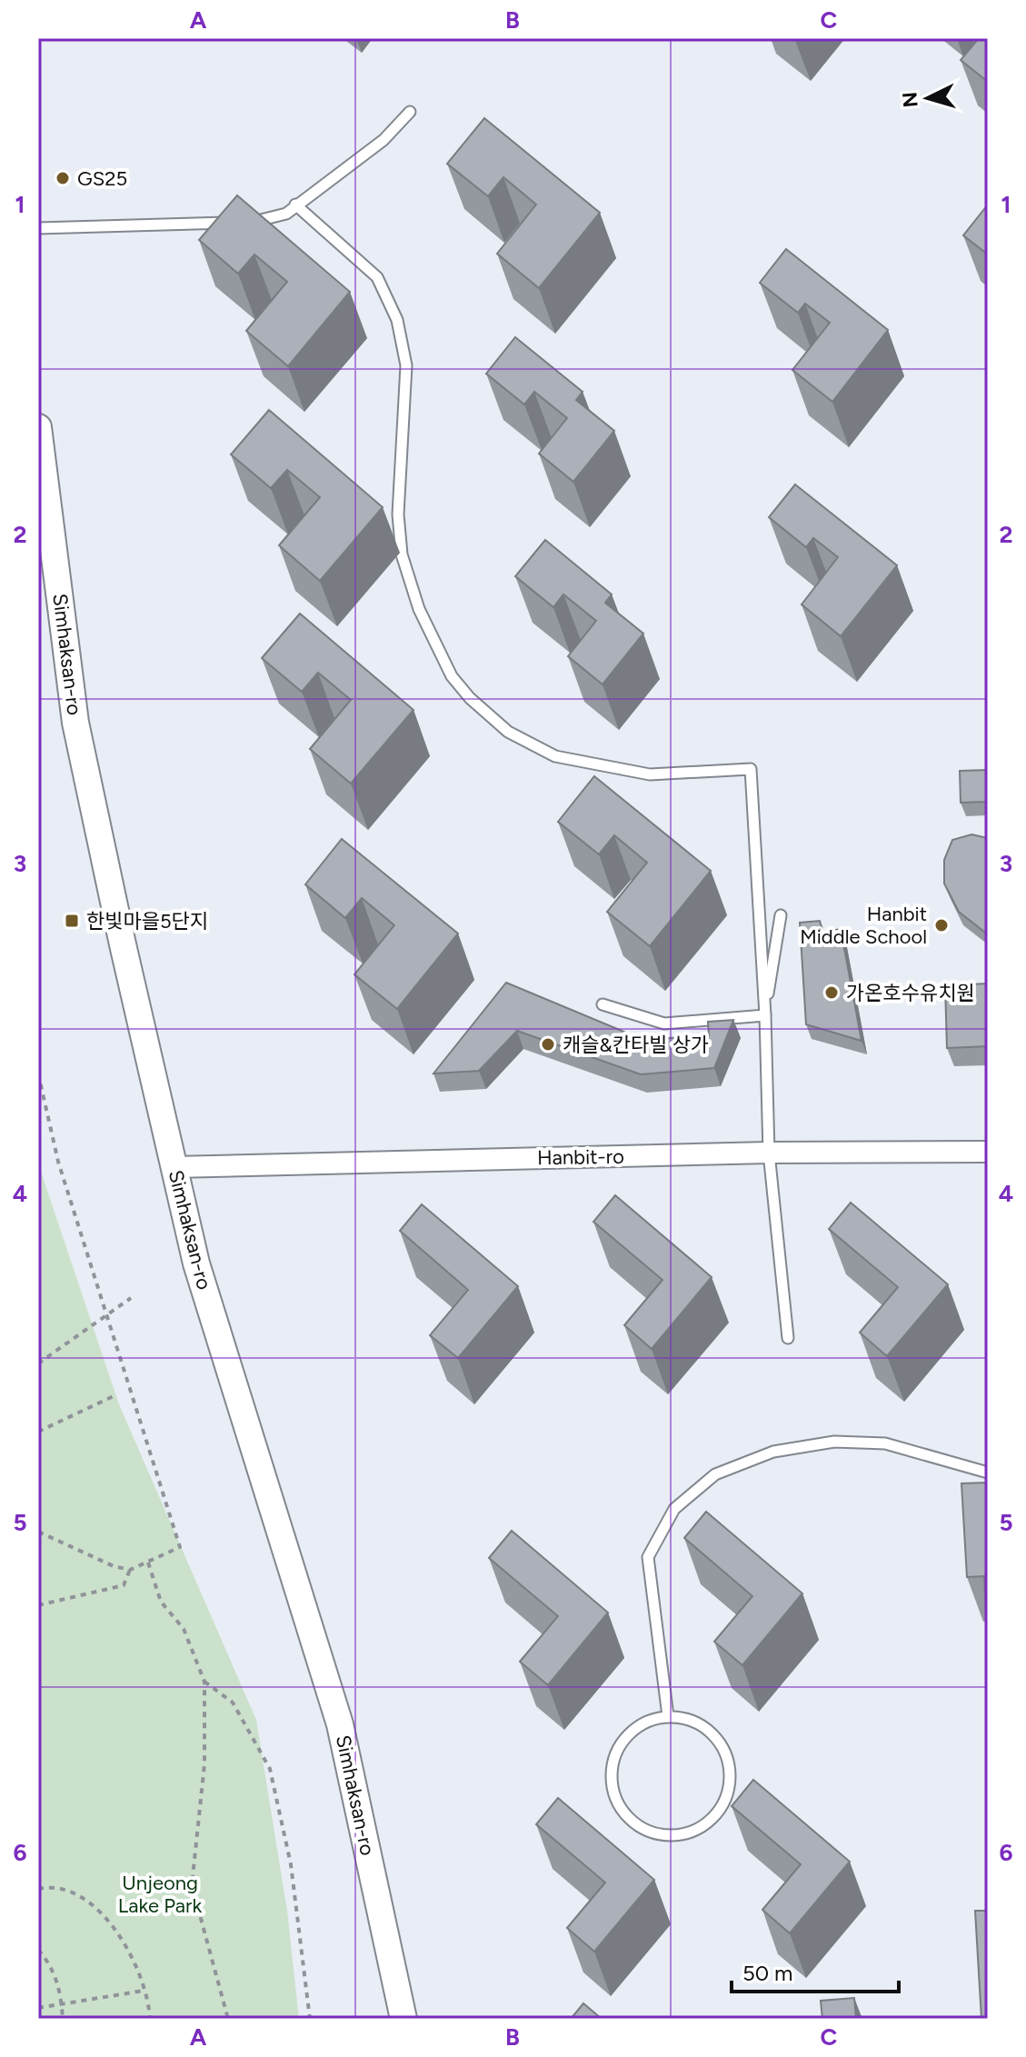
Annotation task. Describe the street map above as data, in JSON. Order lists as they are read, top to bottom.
{
  "streets": {
    "street": ["Simhaksan-ro", "Hanbit-ro"]
  },
  "crossings": [
    ["Simhaksan-ro", "Hanbit-ro"]
  ],
  "parks": ["Unjeong Lake Park"],
  "places": {
    "other": [
      "GS25",
      "Hanbit Middle School",
      "가온호수유치원",
      "캐슬&칸타빌 상가"
    ],
    "transit": ["한빛마을5단지"]
  },
  "scale_bar": "50 m",
  "north": "left",
  "grid": {
    "columns": ["A", "B", "C"],
    "rows": [
      "1",
      "2",
      "3",
      "4",
      "5",
      "6"
    ]
  }
}
